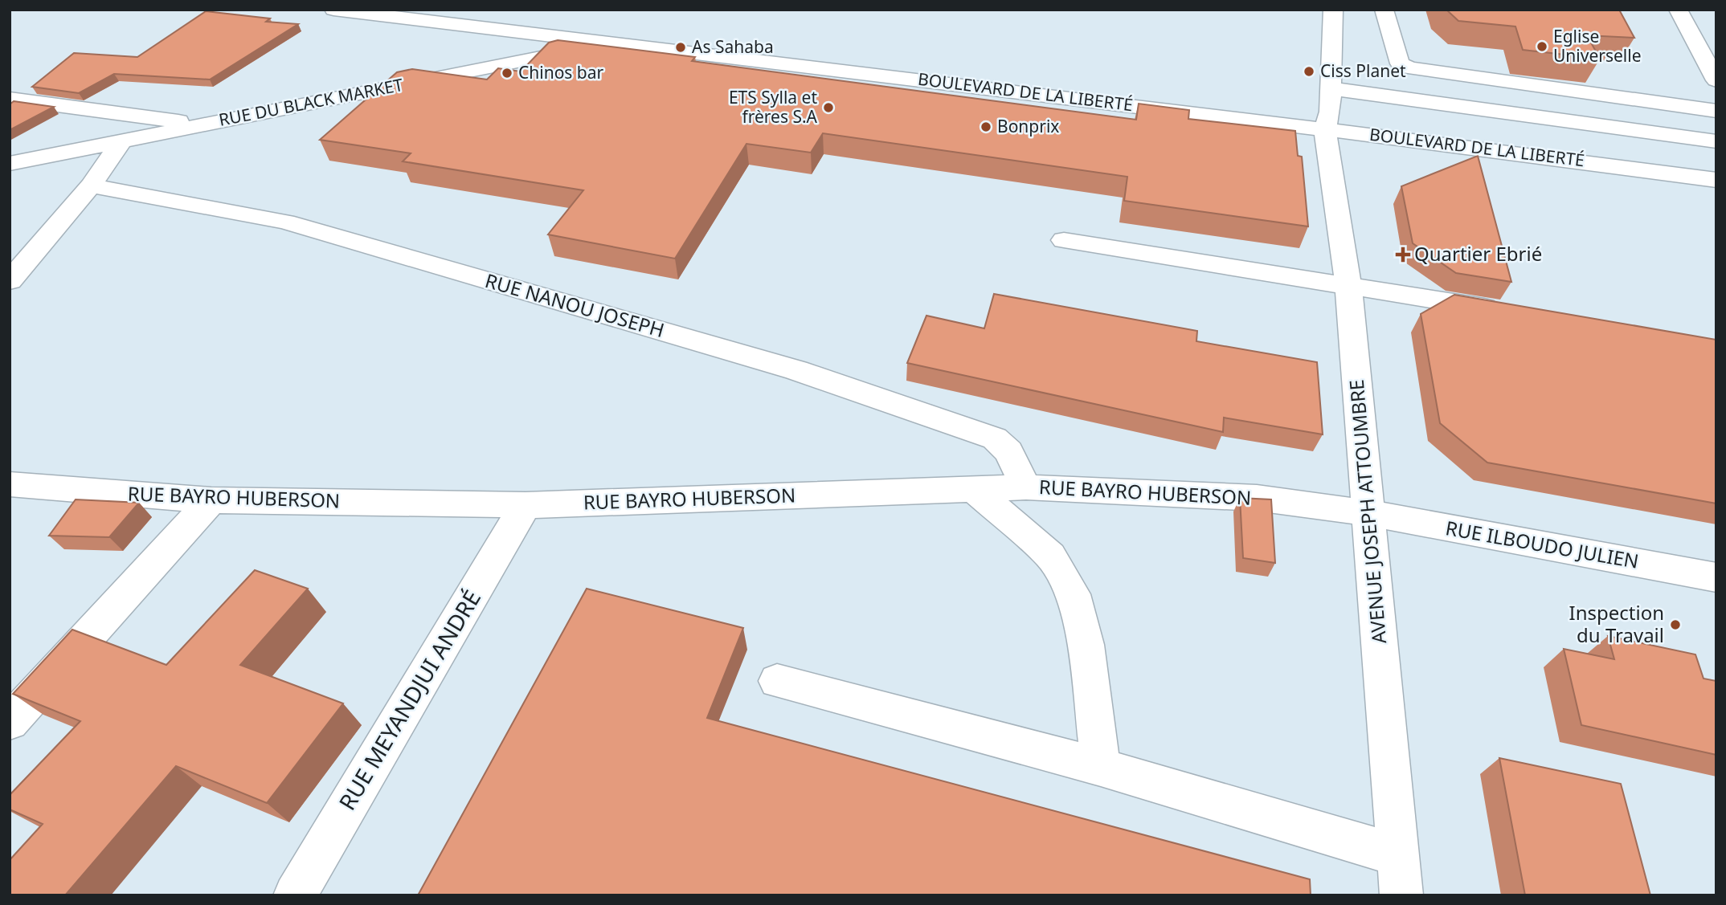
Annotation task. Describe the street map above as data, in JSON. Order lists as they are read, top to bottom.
{
  "streets": {
    "street": [
      "BOULEVARD DE LA LIBERTÉ",
      "RUE DU BLACK MARKET",
      "RUE NANOU JOSEPH",
      "RUE BAYRO HUBERSON",
      "AVENUE JOSEPH ATTOUMBRE",
      "RUE ILBOUDO JULIEN",
      "RUE MEYANDJUI ANDRÉ"
    ]
  },
  "crossings": [
    ["BOULEVARD DE LA LIBERTÉ", "RUE DU BLACK MARKET"],
    ["BOULEVARD DE LA LIBERTÉ", "AVENUE JOSEPH ATTOUMBRE"],
    ["RUE NANOU JOSEPH", "RUE BAYRO HUBERSON"],
    ["RUE BAYRO HUBERSON", "AVENUE JOSEPH ATTOUMBRE"],
    ["RUE BAYRO HUBERSON", "RUE ILBOUDO JULIEN"],
    ["RUE BAYRO HUBERSON", "RUE MEYANDJUI ANDRÉ"],
    ["AVENUE JOSEPH ATTOUMBRE", "RUE ILBOUDO JULIEN"]
  ],
  "places": {
    "other": [
      "Eglise Universelle",
      "As Sahaba",
      "Ciss Planet",
      "Chinos bar",
      "ETS Sylla et frères S.A",
      "Bonprix",
      "Inspection du Travail"
    ],
    "health": ["Quartier Ebrié"]
  }
}
